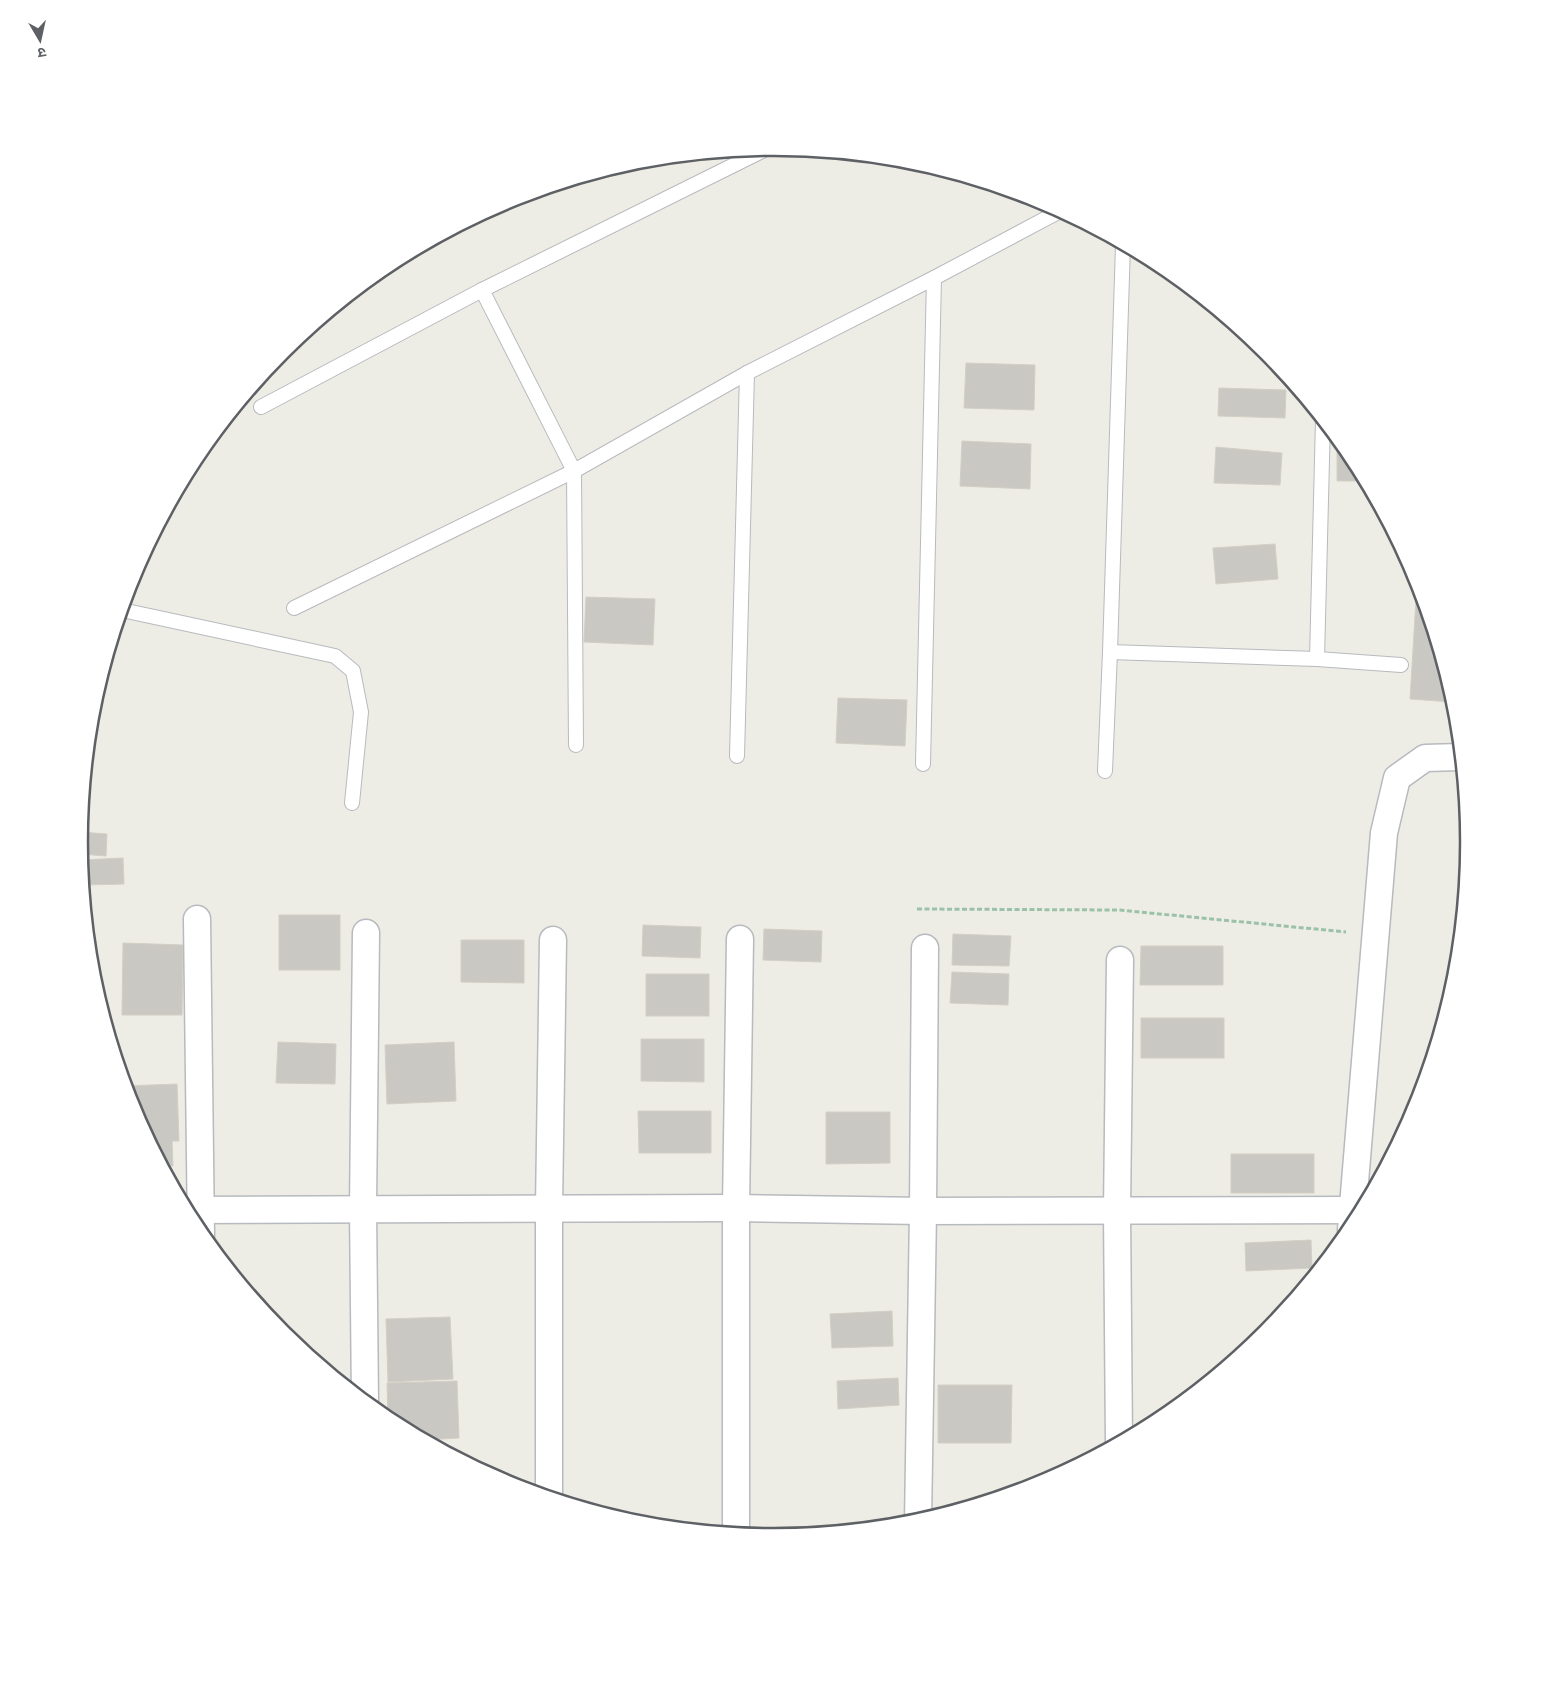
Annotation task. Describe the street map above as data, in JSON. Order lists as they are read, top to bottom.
{
  "north": "bottom"
}
